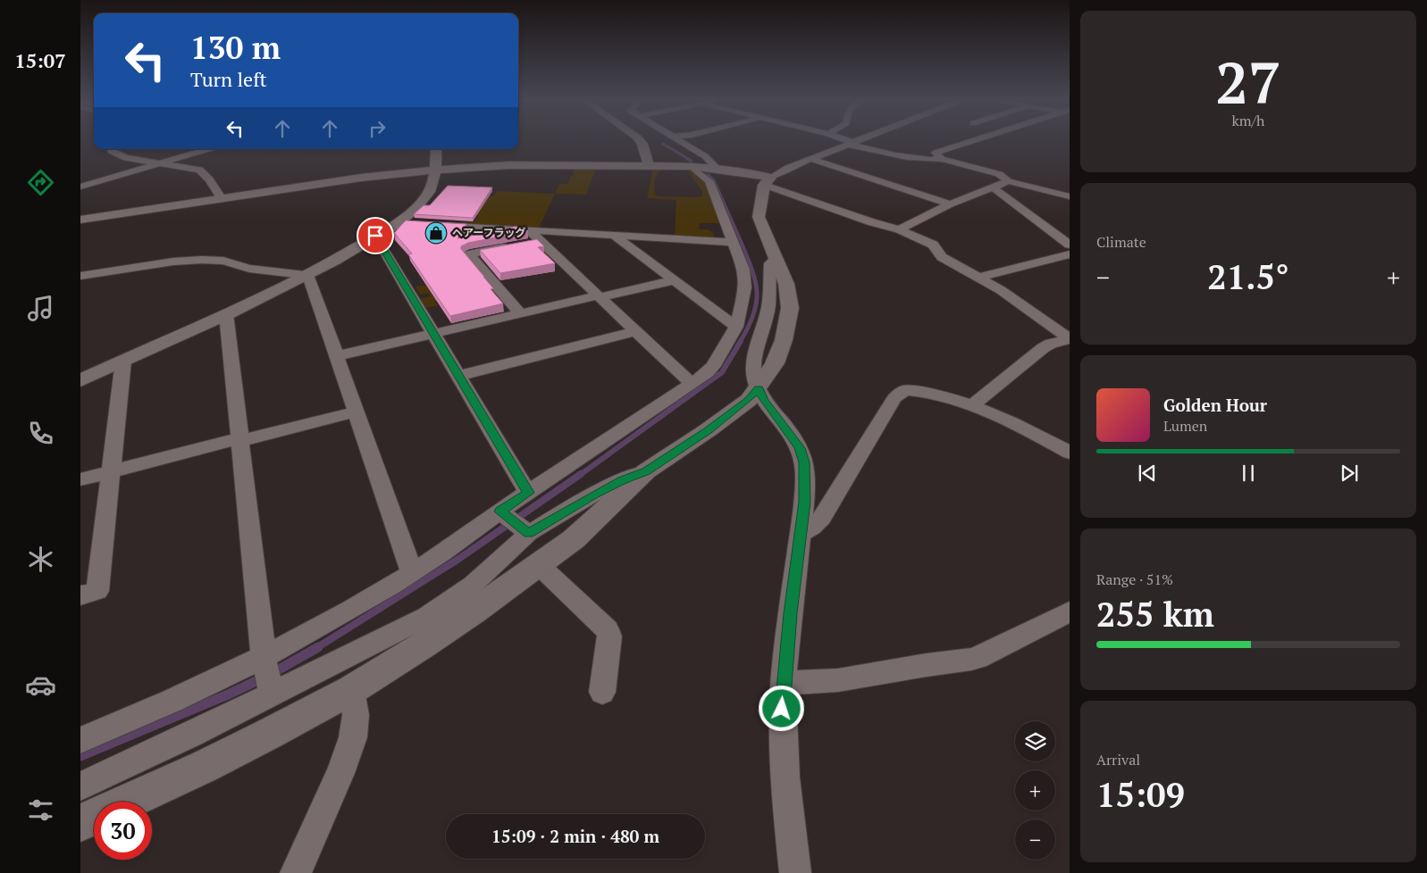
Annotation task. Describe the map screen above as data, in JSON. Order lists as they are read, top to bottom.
{
  "places": {
    "shop": ["ヘアーフラッグ"]
  },
  "page": {
    "tabs": "15:07",
    "tile": [
      ["27", "km/h"],
      "Climate",
      ["Range · 51%", "255 km"],
      ["Arrival", "15:09"]
    ],
    "turn": ["130 m", "Turn left"],
    "heat": ["−", "21.5°", "+"],
    "song": ["Golden Hour", "Lumen"],
    "map_buttons": ["+", "−"],
    "limit": "30",
    "trip": "15:09 · 2 min · 480 m"
  }
}
